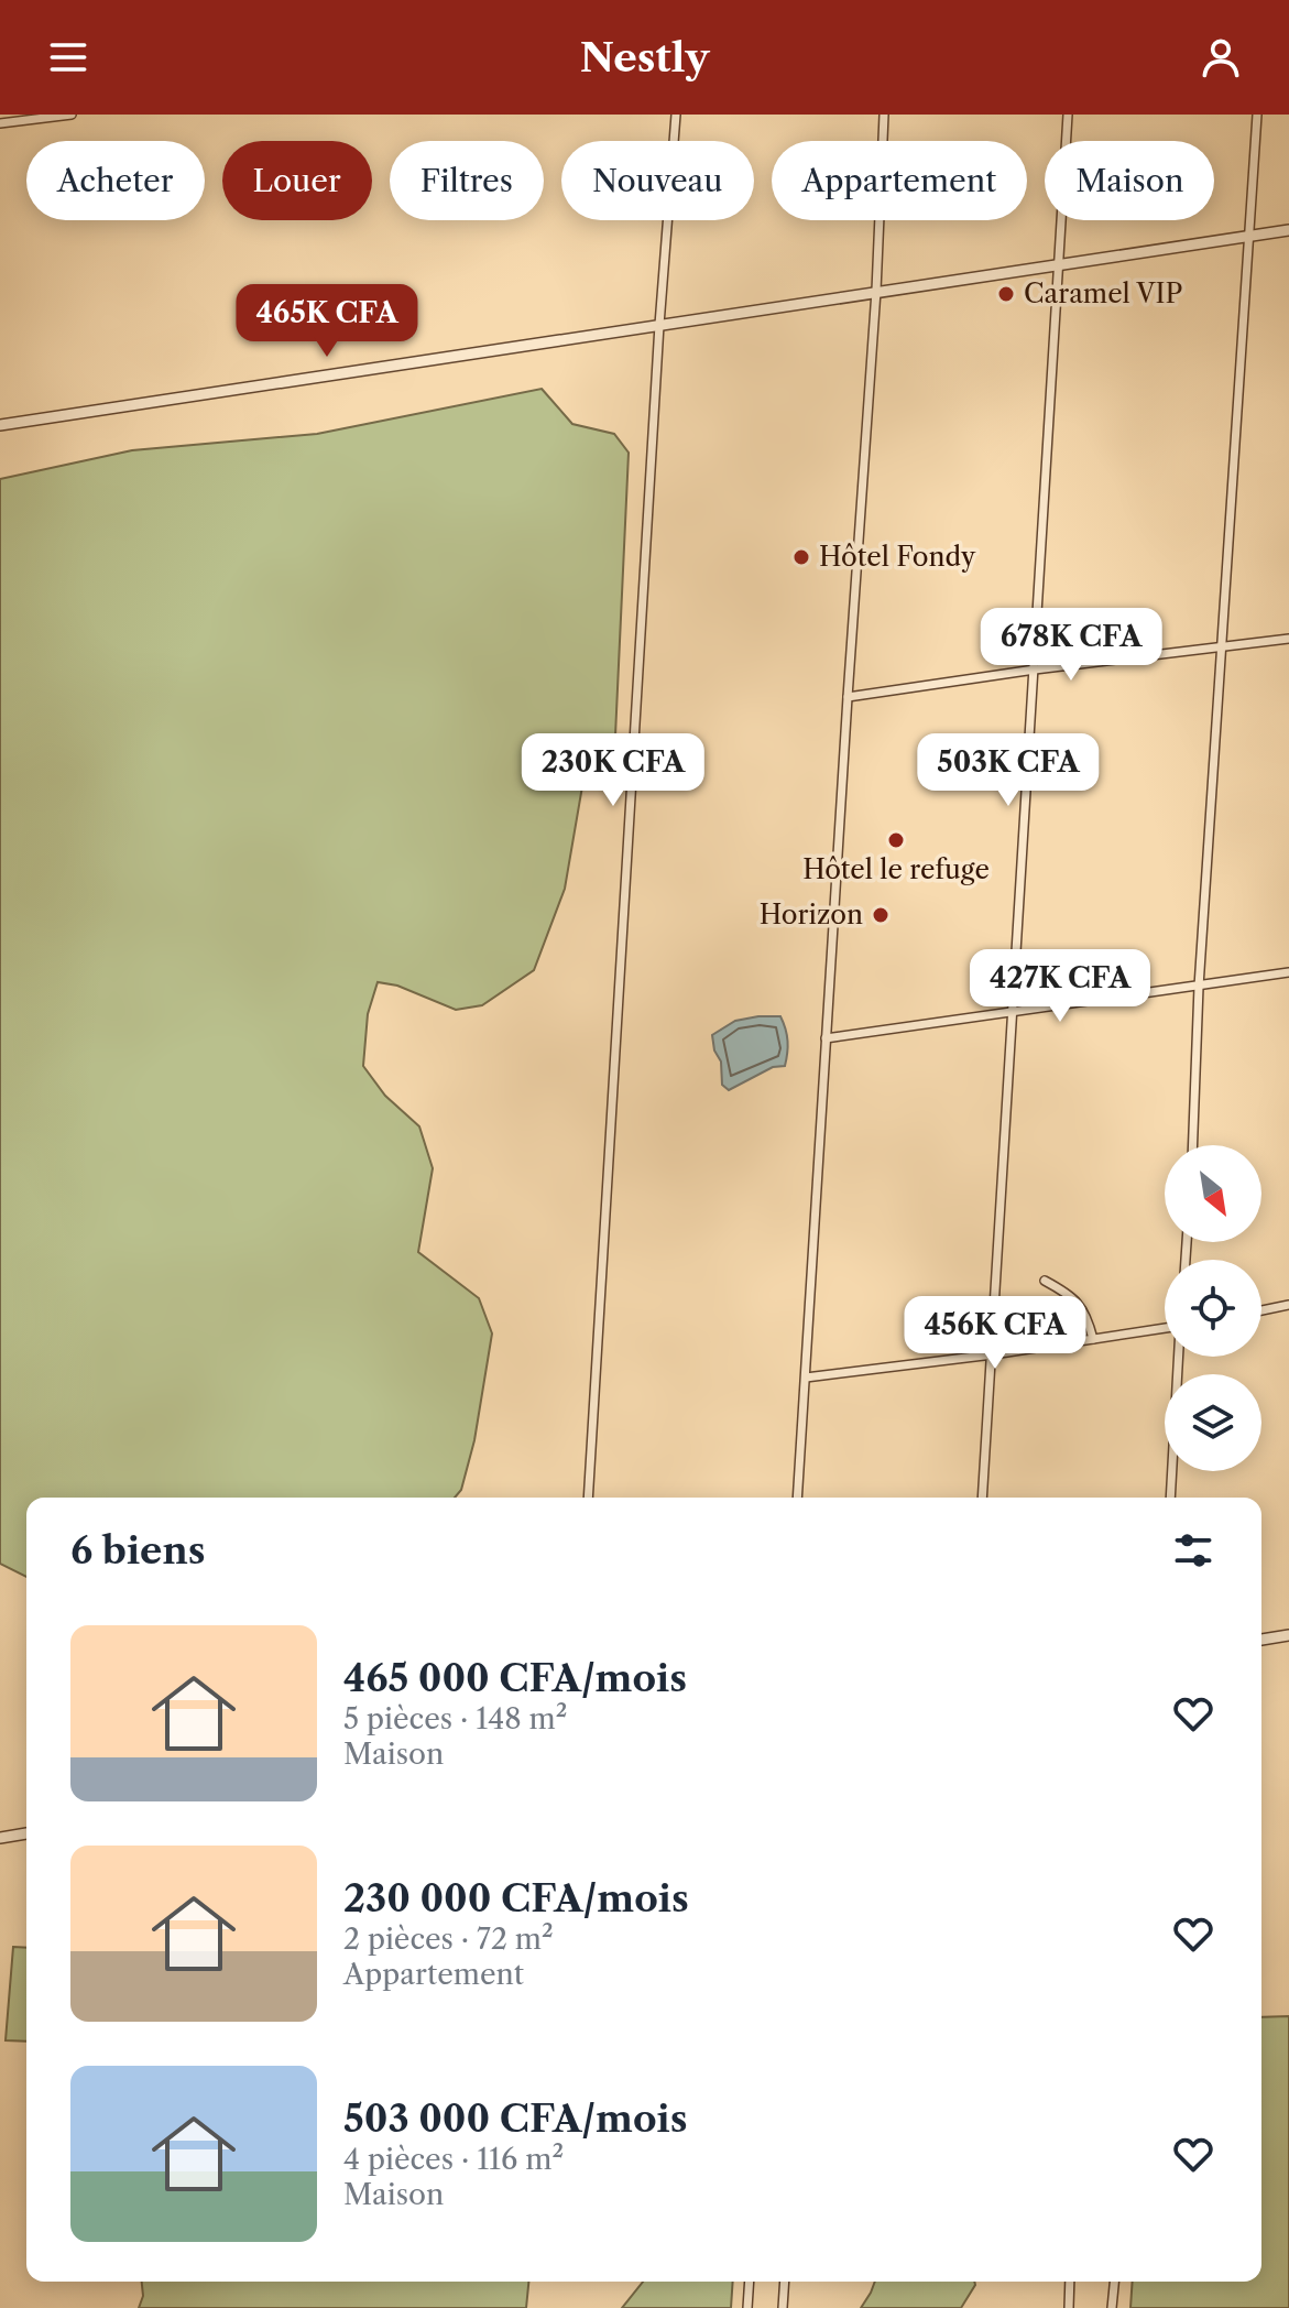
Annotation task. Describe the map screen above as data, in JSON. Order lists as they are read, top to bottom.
{
  "places": [
    "Caramel VIP",
    "Hôtel Fondy",
    "Hôtel le refuge",
    "Horizon"
  ],
  "north": "bottom right",
  "page": {
    "header": "Nestly",
    "chip": [
      "Acheter",
      "Louer",
      "Filtres",
      "Nouveau",
      "Appartement",
      "Maison"
    ],
    "price": [
      "465K CFA",
      "678K CFA",
      "230K CFA",
      "503K CFA",
      "427K CFA",
      "456K CFA"
    ],
    "heading": "6 biens",
    "list": [
      {
        "name": "465 000 CFA/mois",
        "note": "5 pièces · 148 m² · Maison"
      },
      {
        "name": "230 000 CFA/mois",
        "note": "2 pièces · 72 m² · Appartement"
      },
      {
        "name": "503 000 CFA/mois",
        "note": "4 pièces · 116 m² · Maison"
      }
    ]
  }
}
